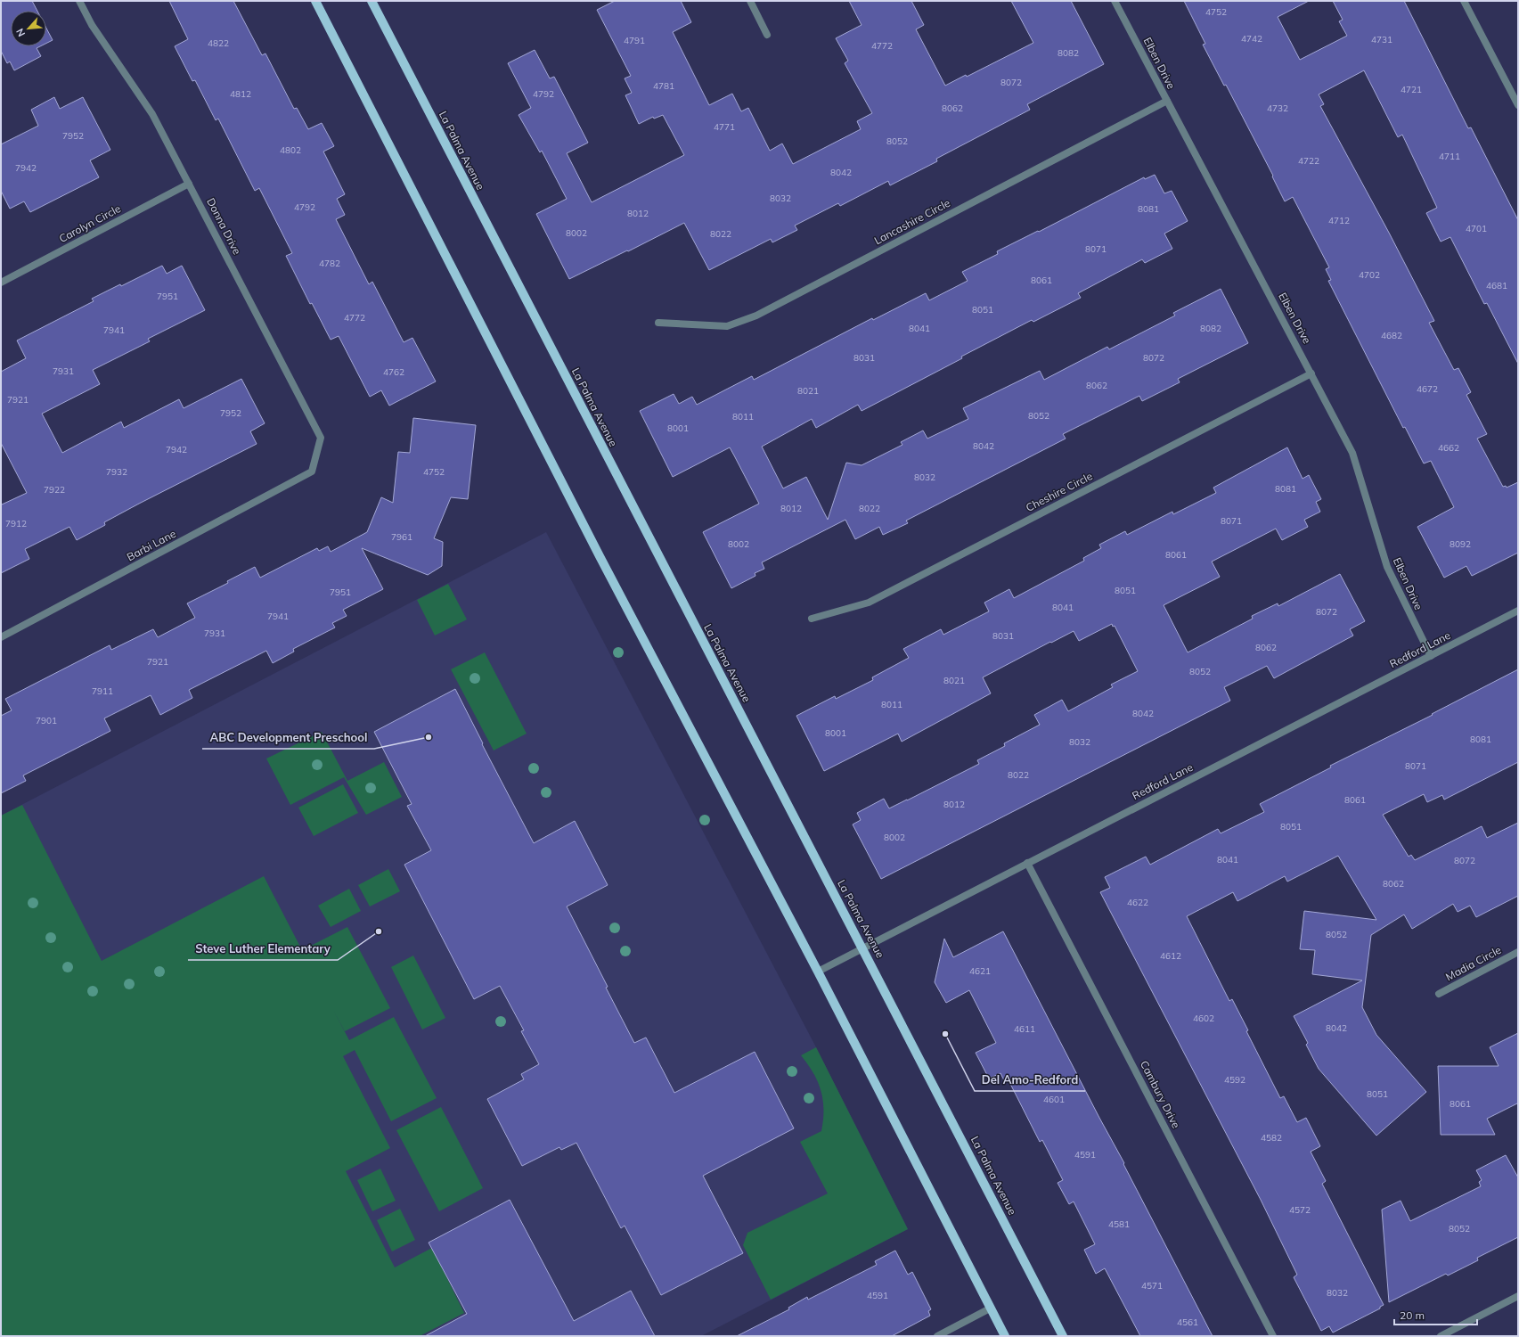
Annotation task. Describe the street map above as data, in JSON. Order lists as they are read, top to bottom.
{
  "streets": {
    "main road": ["La Palma Avenue"],
    "street": [
      "Elben Drive",
      "Lancashire Circle",
      "Carolyn Circle",
      "Donna Drive",
      "Cheshire Circle",
      "Barbi Lane",
      "Redford Lane",
      "Madia Circle",
      "Cambury Drive"
    ]
  },
  "crossings": [
    ["Elben Drive", "Lancashire Circle"],
    ["Elben Drive", "Cheshire Circle"],
    ["Elben Drive", "Redford Lane"],
    ["La Palma Avenue", "Redford Lane"],
    ["Carolyn Circle", "Donna Drive"],
    ["Donna Drive", "Barbi Lane"],
    ["Redford Lane", "Cambury Drive"]
  ],
  "places": ["ABC Development Preschool", "Steve Luther Elementary", "Del Amo-Redford"],
  "house_numbers": [
    "4752",
    "4742",
    "4731",
    "4791",
    "4822",
    "4772",
    "8082",
    "8072",
    "4781",
    "4721",
    "4812",
    "4792",
    "8062",
    "4732",
    "4771",
    "7952",
    "8052",
    "4802",
    "4711",
    "4722",
    "7942",
    "8042",
    "8032",
    "4792",
    "8081",
    "8012",
    "4712",
    "4701",
    "8002",
    "8022",
    "8071",
    "4782",
    "4702",
    "8061",
    "4681",
    "7951",
    "8051",
    "4772",
    "8041",
    "8082",
    "7941",
    "4682",
    "8031",
    "8072",
    "7931",
    "4762",
    "8062",
    "4672",
    "8021",
    "7921",
    "7952",
    "8052",
    "8011",
    "8001",
    "8042",
    "4662",
    "7942",
    "7932",
    "4752",
    "8032",
    "8081",
    "7922",
    "8012",
    "8022",
    "8071",
    "7912",
    "7961",
    "8002",
    "8092",
    "8061",
    "8051",
    "7951",
    "8041",
    "8072",
    "7941",
    "7931",
    "8031",
    "8062",
    "7921",
    "8052",
    "8021",
    "7911",
    "8011",
    "8042",
    "7901",
    "8001",
    "8081",
    "8032",
    "8071",
    "8022",
    "8061",
    "8012",
    "8051",
    "8002",
    "8041",
    "8072",
    "8062",
    "4622",
    "8052",
    "4612",
    "4621",
    "4602",
    "8042",
    "4611",
    "4592",
    "8051",
    "4601",
    "8061",
    "4582",
    "4591",
    "4572",
    "4581",
    "8052",
    "4571",
    "8032",
    "4591",
    "4561"
  ],
  "scale_bar": "20 m",
  "north": "bottom left"
}
